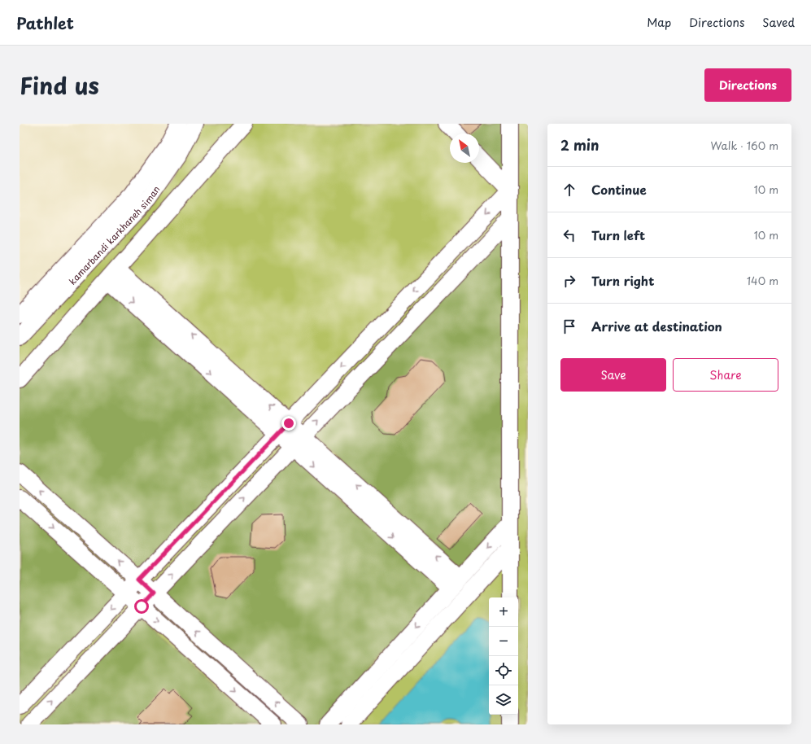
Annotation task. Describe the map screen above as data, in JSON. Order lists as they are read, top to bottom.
{
  "streets": {
    "street": ["kamarbandi karkhaneh siman"]
  },
  "north": "top left",
  "page": {
    "header": "Pathlet",
    "nav": ["Map", "Directions", "Saved"],
    "title": "Find us",
    "buttons": [
      "Directions",
      ["Save", "Share"]
    ],
    "heading": ["2 min", "Walk · 160 m"],
    "list": [
      ["Continue", "10 m"],
      ["Turn left", "10 m"],
      ["Turn right", "140 m"],
      "Arrive at destination"
    ],
    "map_buttons": ["+", "−"]
  }
}
